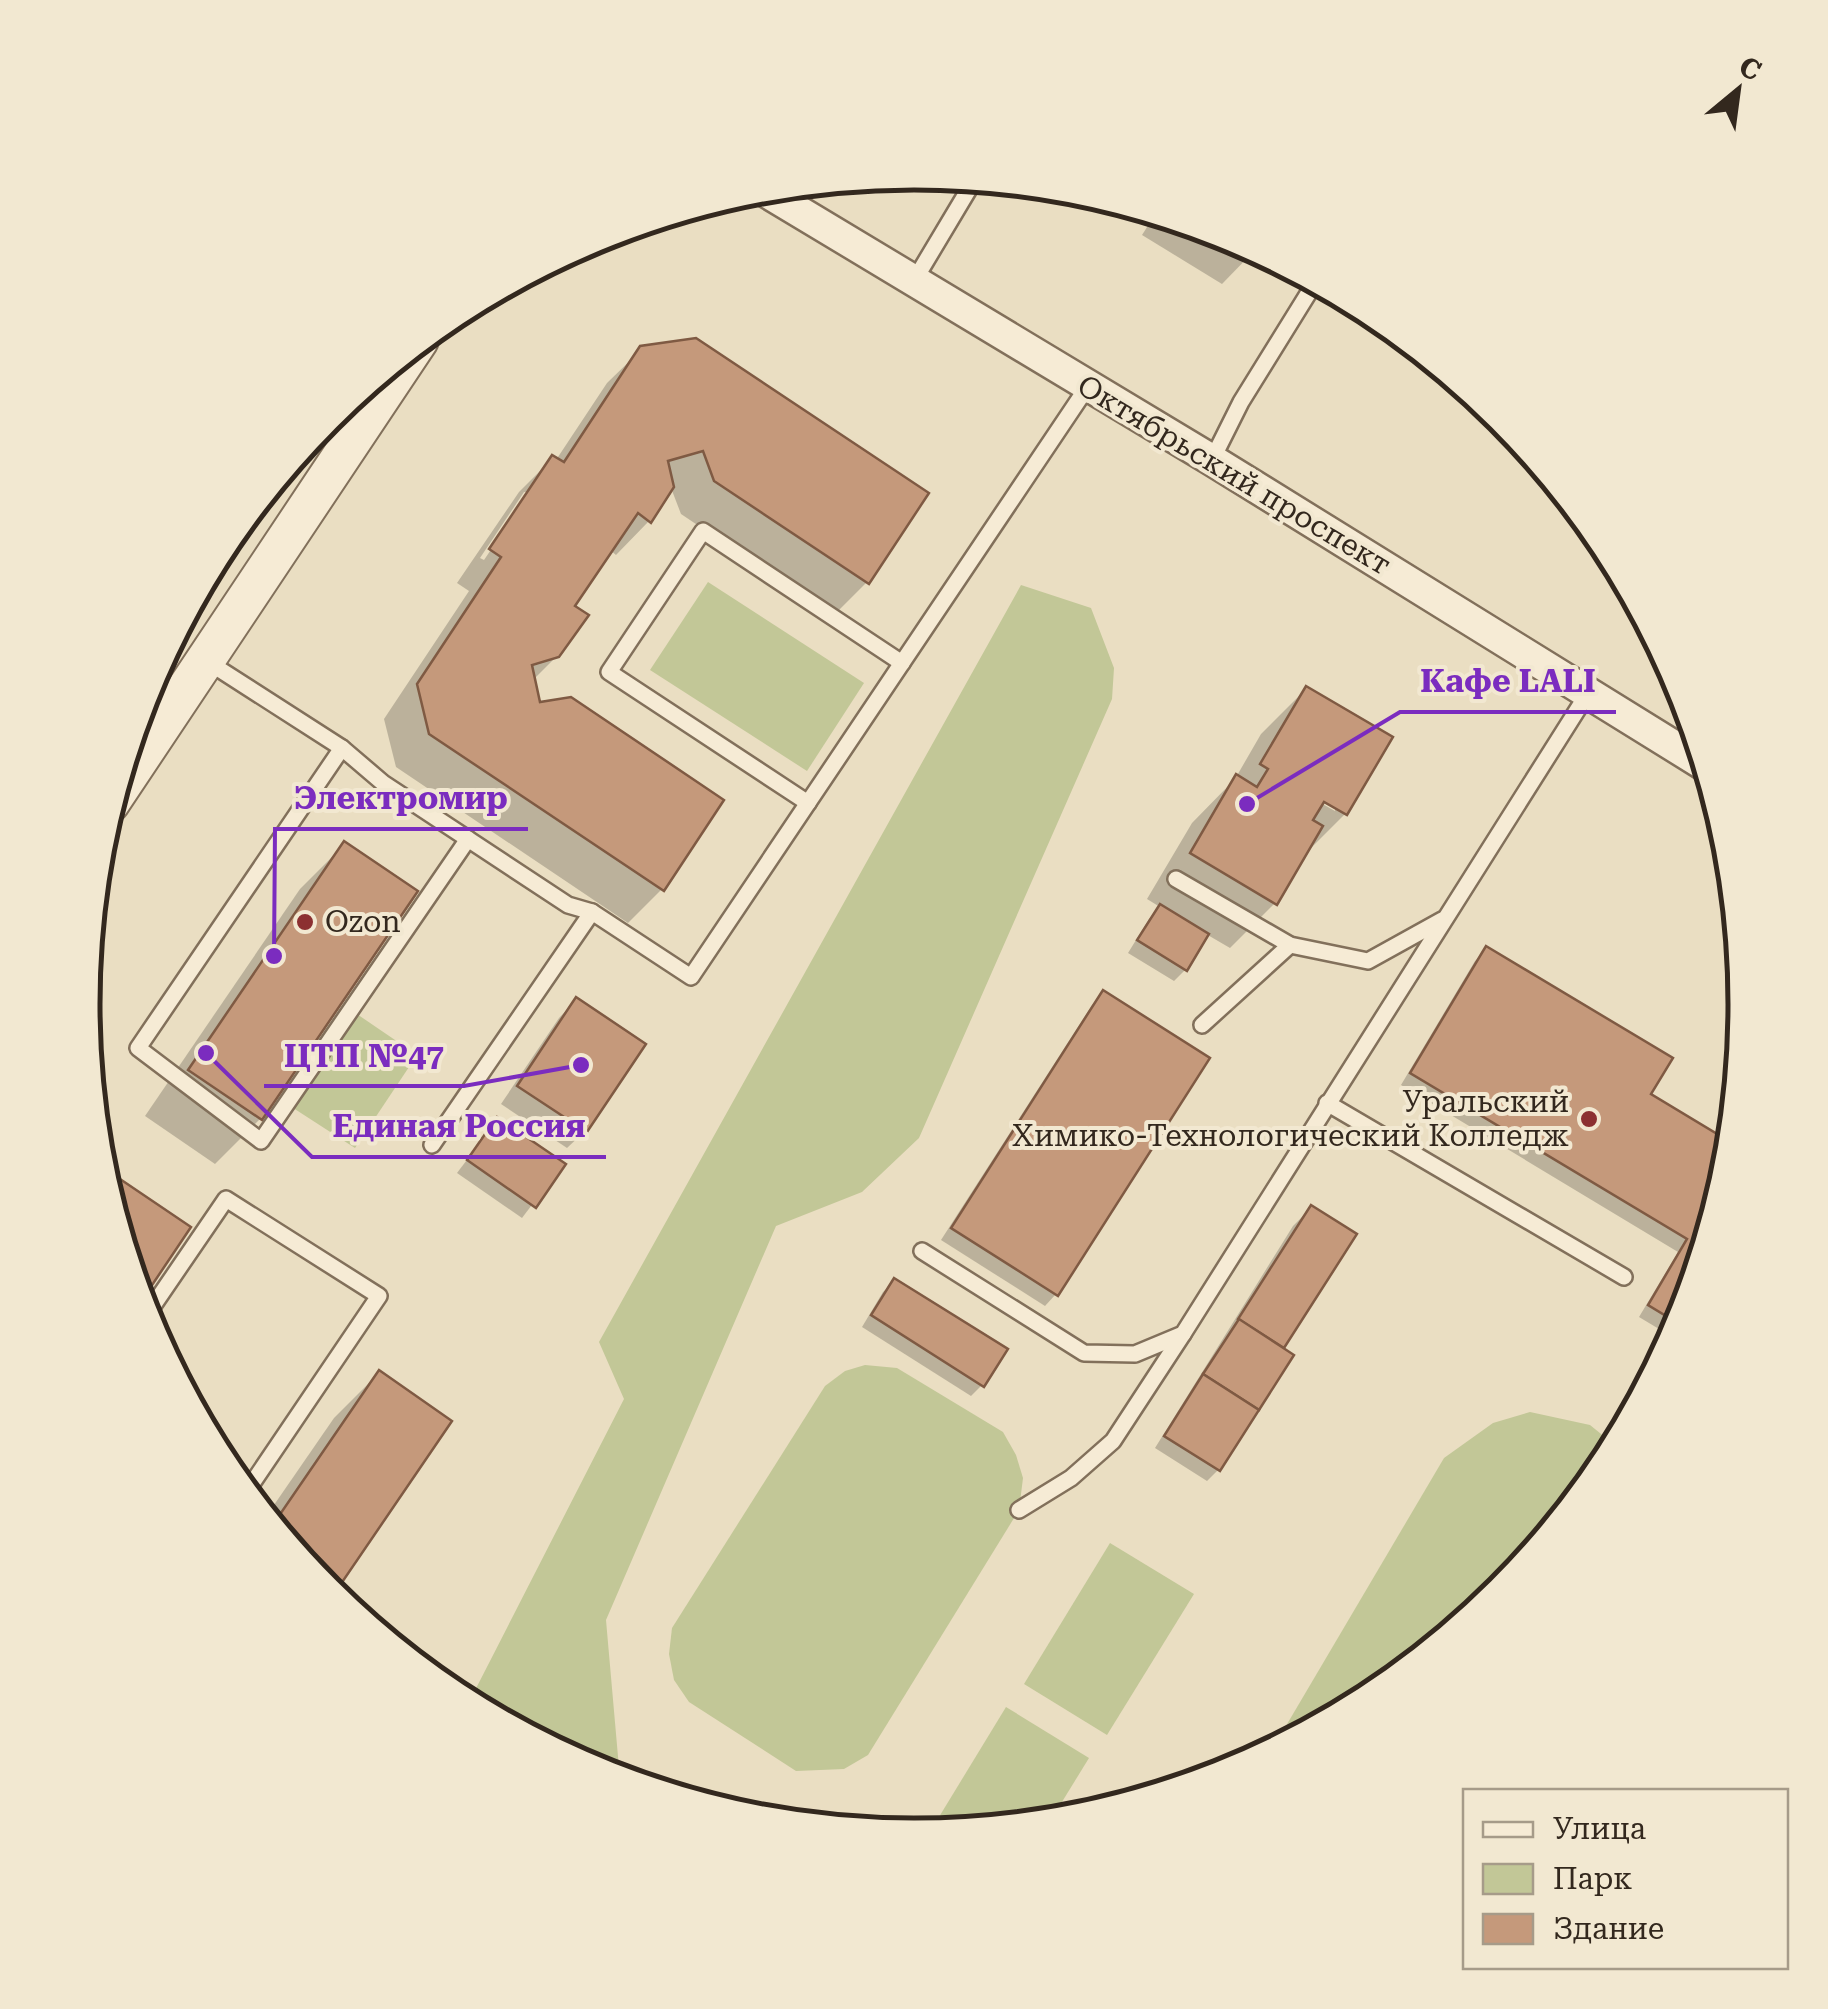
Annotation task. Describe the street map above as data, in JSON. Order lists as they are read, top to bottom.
{
  "streets": {
    "street": ["Октябрьский проспект"]
  },
  "places": [
    "Кафе LALI",
    "Ozon",
    "Электромир",
    "Единая Россия",
    "ЦТП №47",
    "Уральский Химико-Технологический Колледж"
  ],
  "legend": ["Улица", "Парк", "Здание"],
  "north": "top right"
}
